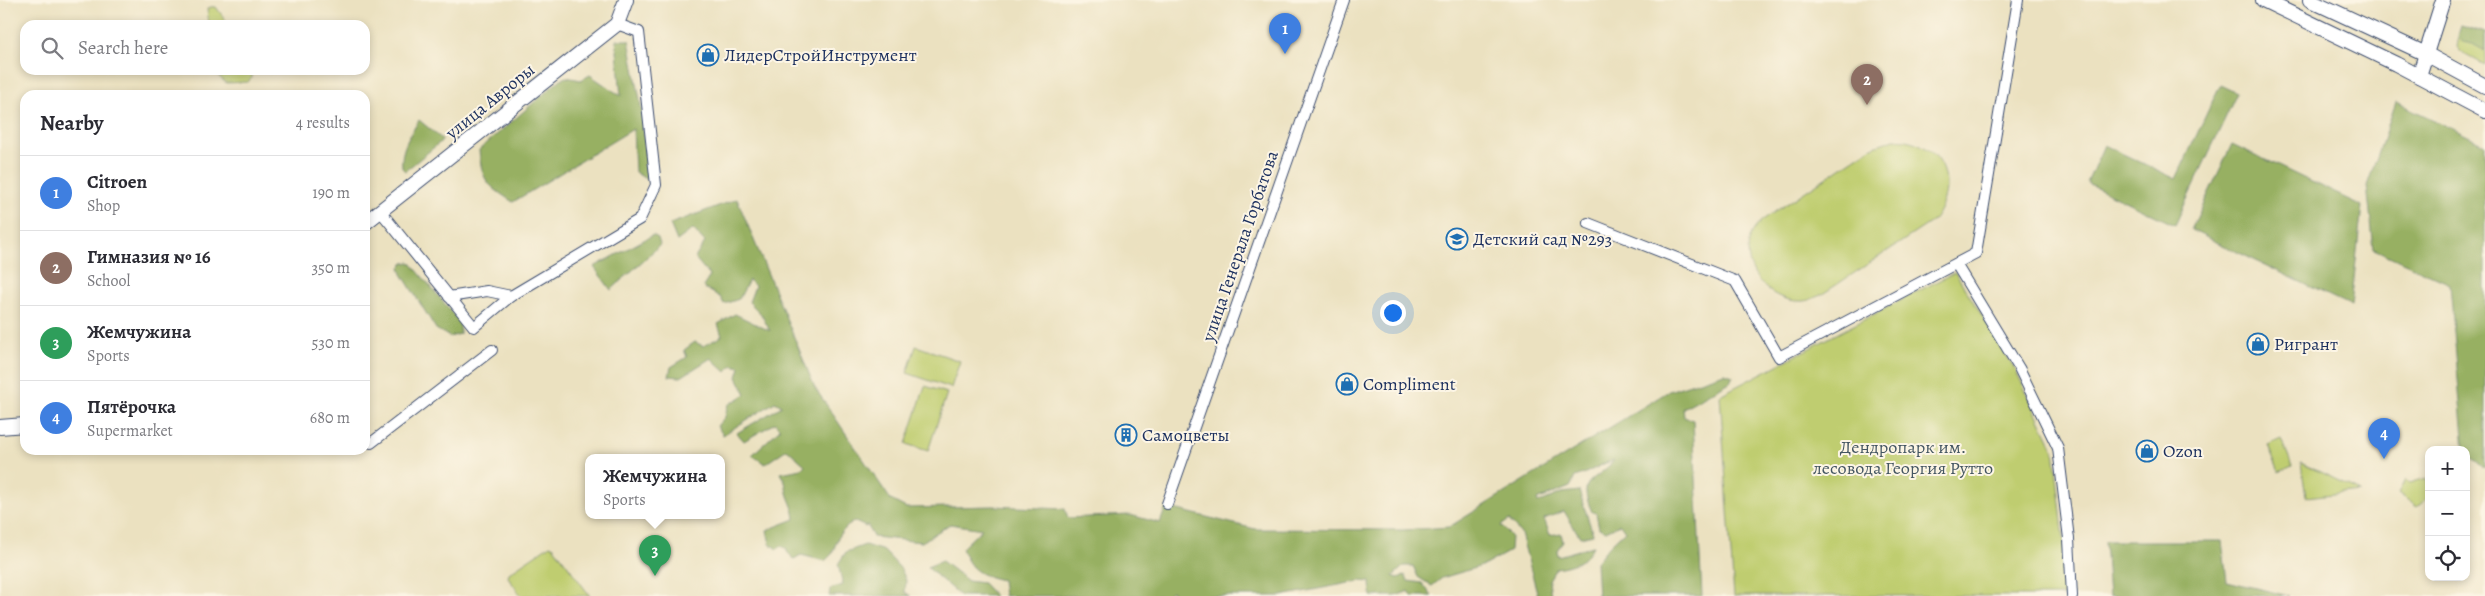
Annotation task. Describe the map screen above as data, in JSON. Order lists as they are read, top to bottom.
{
  "streets": {
    "main road": ["улица Авроры"],
    "street": ["улица Генерала Горбатова"]
  },
  "parks": ["Дендропарк им. лесовода Георгия Рутто"],
  "places": {
    "shop": [
      "ЛидерСтройИнструмент",
      "Ригрант",
      "Compliment",
      "Ozon"
    ],
    "school or university": ["Детский сад №293"],
    "building": ["Самоцветы"]
  },
  "page": {
    "pins": [
      "1",
      "2",
      "4",
      "3"
    ],
    "search": "Search here",
    "heading": ["Nearby", "4 results"],
    "list": [
      {
        "mark": "1",
        "name": "Citroen",
        "note": "Shop",
        "value": "190 m"
      },
      {
        "mark": "2",
        "name": "Гимназия № 16",
        "note": "School",
        "value": "350 m"
      },
      {
        "mark": "3",
        "name": "Жемчужина",
        "note": "Sports",
        "value": "530 m"
      },
      {
        "mark": "4",
        "name": "Пятёрочка",
        "note": "Supermarket",
        "value": "680 m"
      }
    ],
    "map_buttons": ["+", "−"],
    "popup": ["Жемчужина", "Sports"]
  }
}
